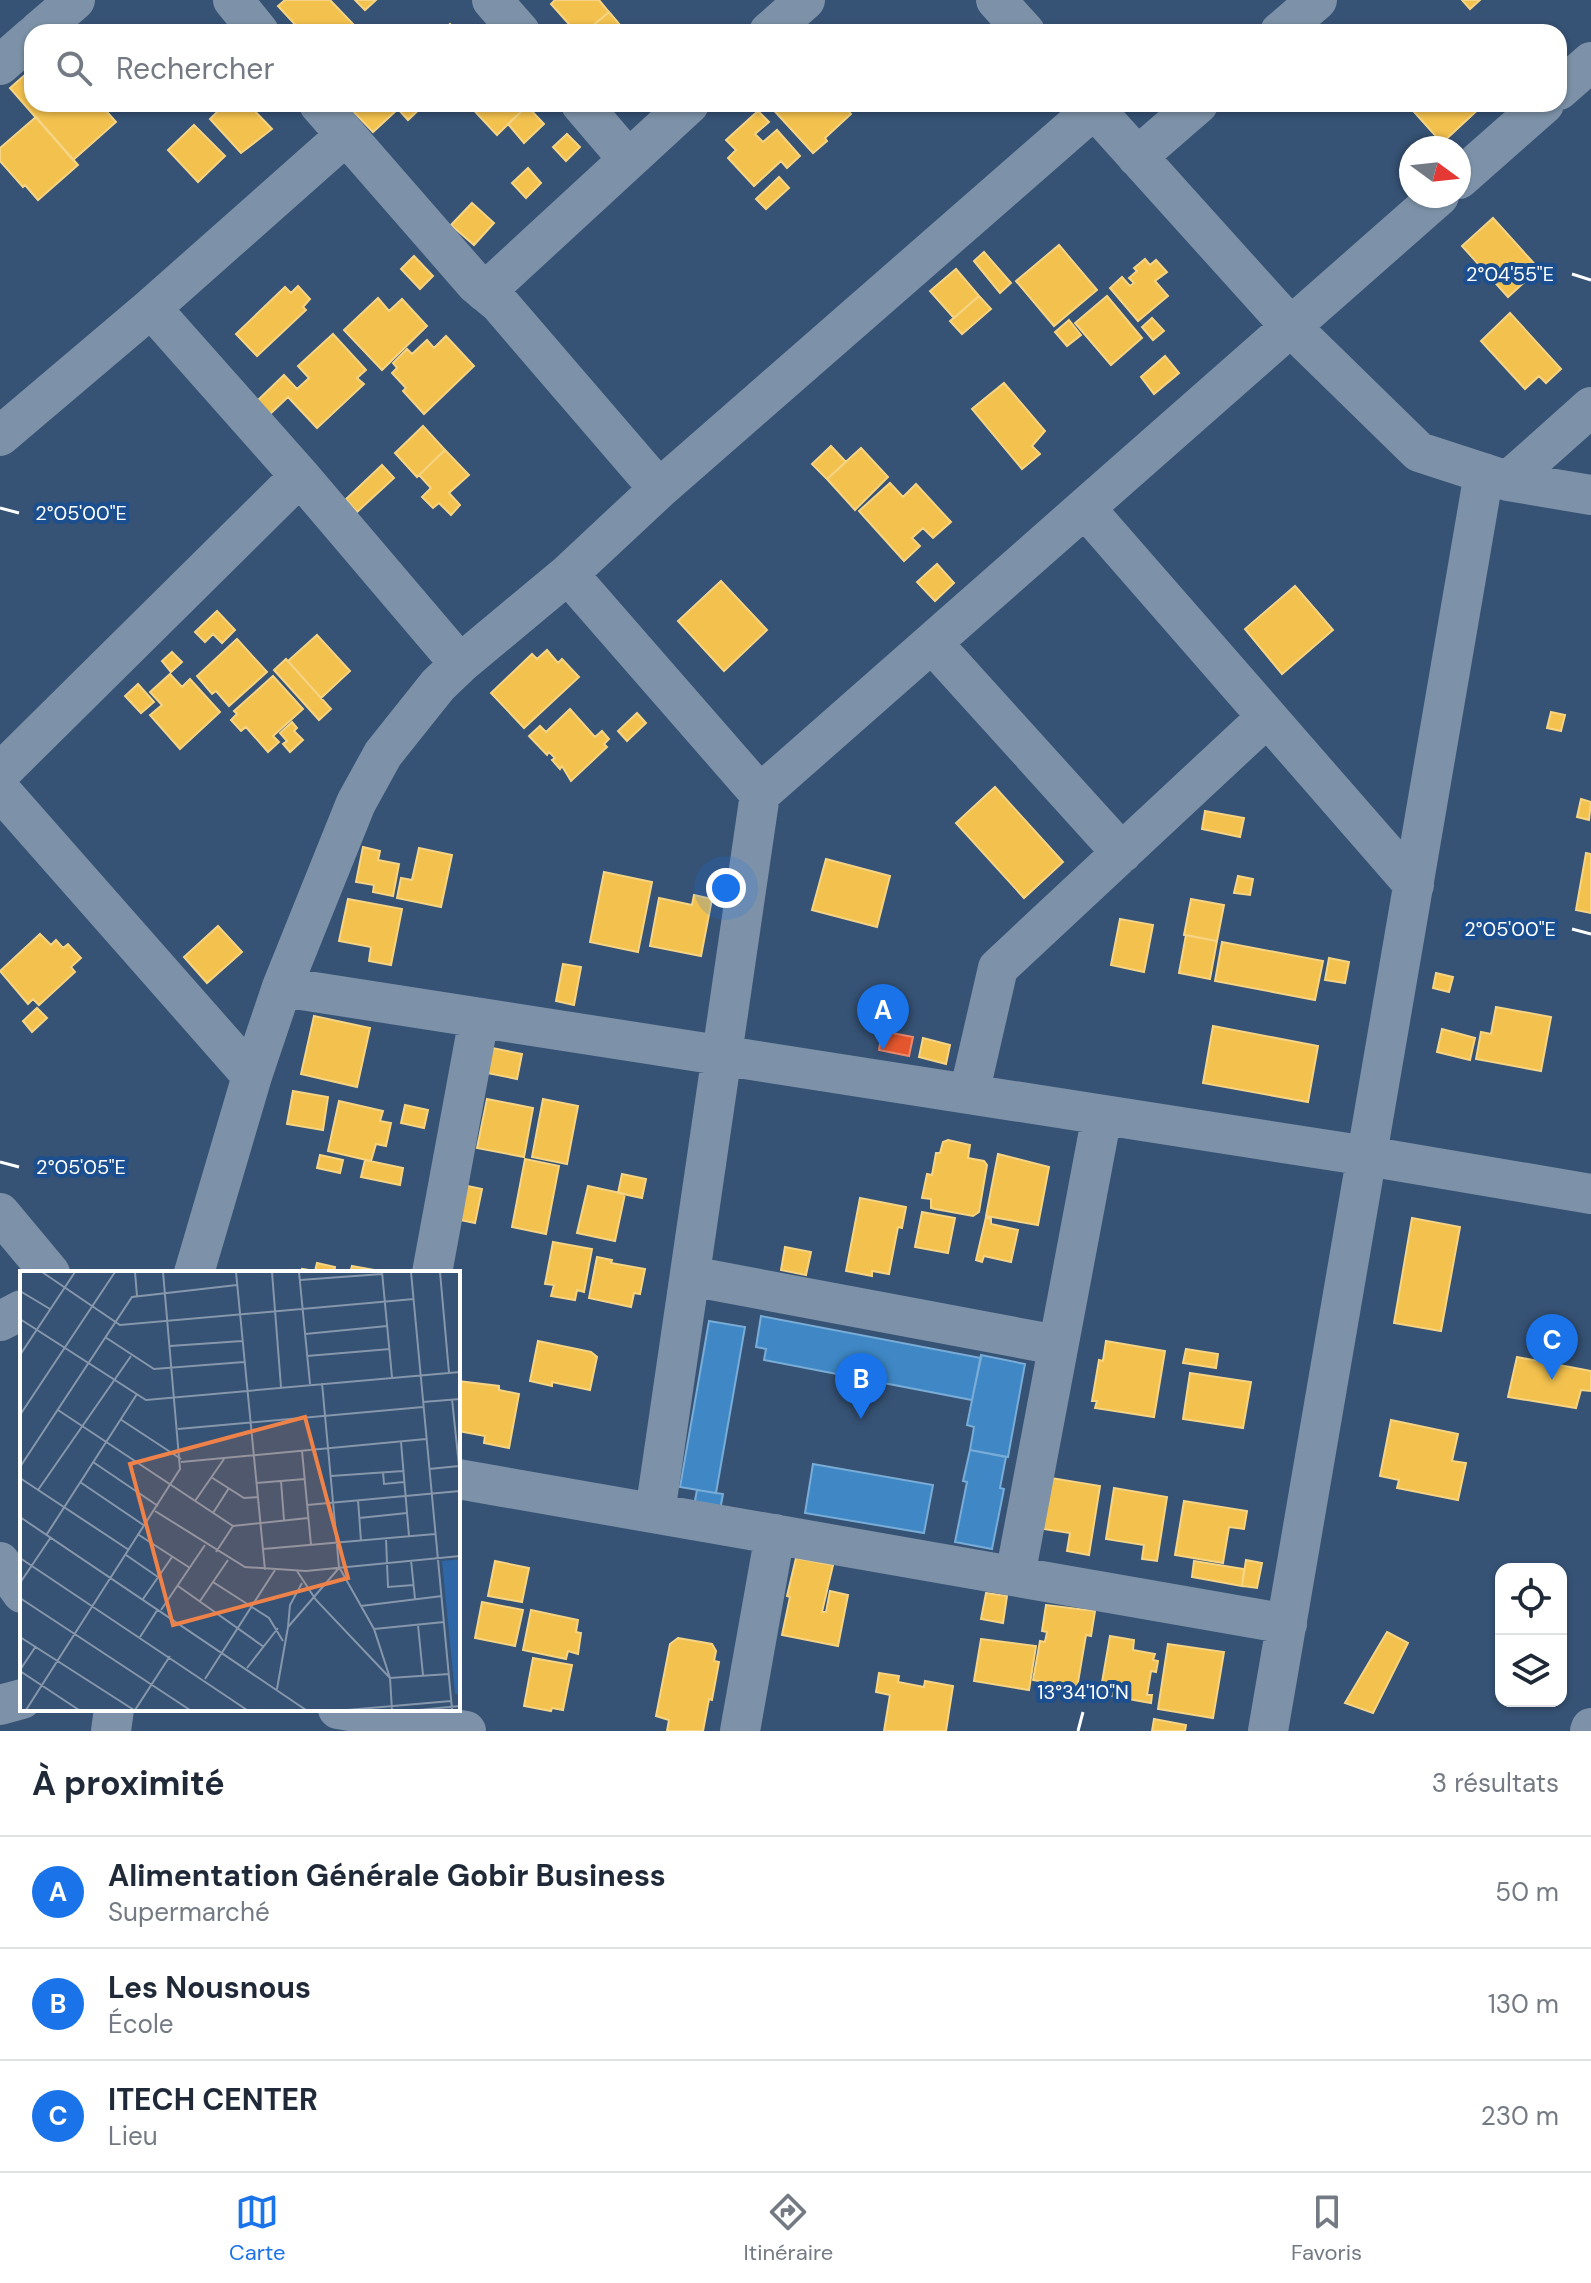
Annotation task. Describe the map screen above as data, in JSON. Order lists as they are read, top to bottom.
{
  "north": "right",
  "page": {
    "search": "Rechercher",
    "pins": ["A", "C", "B"],
    "heading": ["À proximité", "3 résultats"],
    "list": [
      {
        "mark": "A",
        "name": "Alimentation Générale Gobir Business",
        "note": "Supermarché",
        "value": "50 m"
      },
      {
        "mark": "B",
        "name": "Les Nousnous",
        "note": "École",
        "value": "130 m"
      },
      {
        "mark": "C",
        "name": "ITECH CENTER",
        "note": "Lieu",
        "value": "230 m"
      }
    ],
    "nav": ["Carte", "Itinéraire", "Favoris"]
  },
  "coordinates": [
    "2°04'55\"E",
    "2°05'00\"E",
    "2°05'05\"E",
    "13°34'10\"N"
  ]
}
